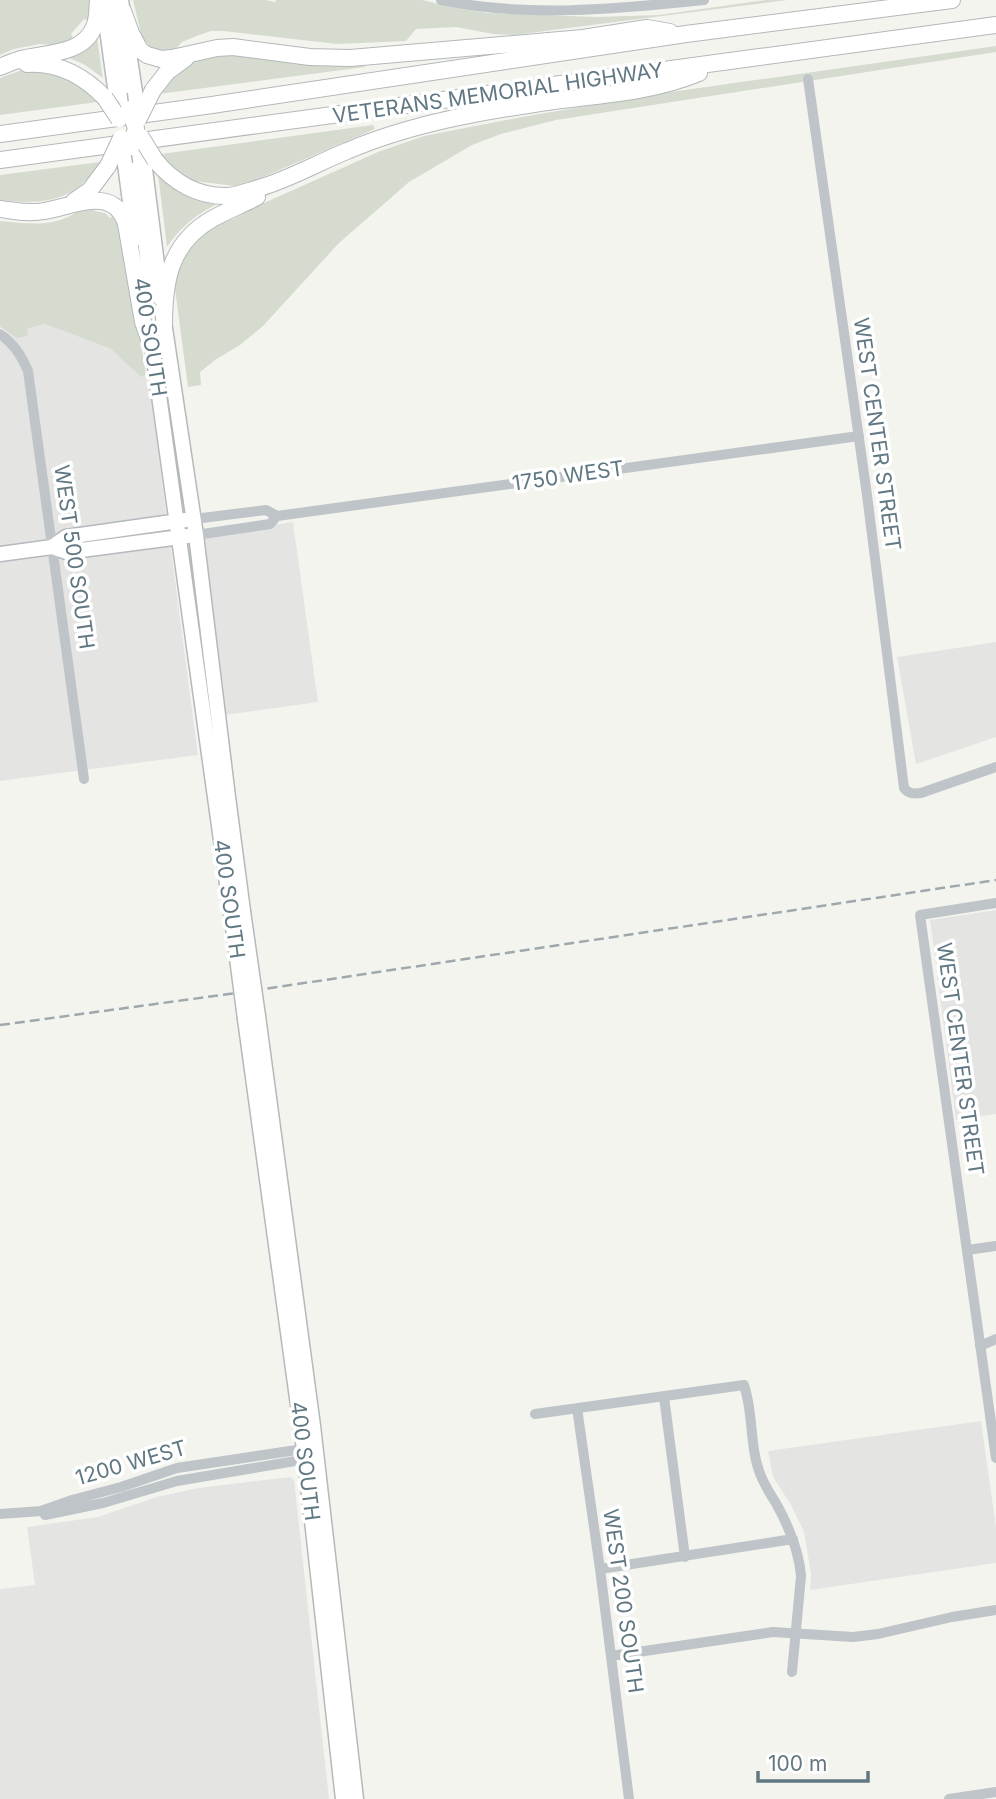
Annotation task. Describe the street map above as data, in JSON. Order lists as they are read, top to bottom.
{
  "streets": {
    "highway": ["VETERANS MEMORIAL HIGHWAY"],
    "main road": ["400 SOUTH", "1750 WEST"],
    "street": [
      "WEST CENTER STREET",
      "WEST 500 SOUTH",
      "1200 WEST",
      "WEST 200 SOUTH"
    ]
  },
  "crossings": [
    ["400 SOUTH", "1750 WEST"],
    ["400 SOUTH", "1200 WEST"],
    ["WEST CENTER STREET", "1750 WEST"],
    ["1750 WEST", "WEST 500 SOUTH"]
  ],
  "scale_bar": "100 m"
}
